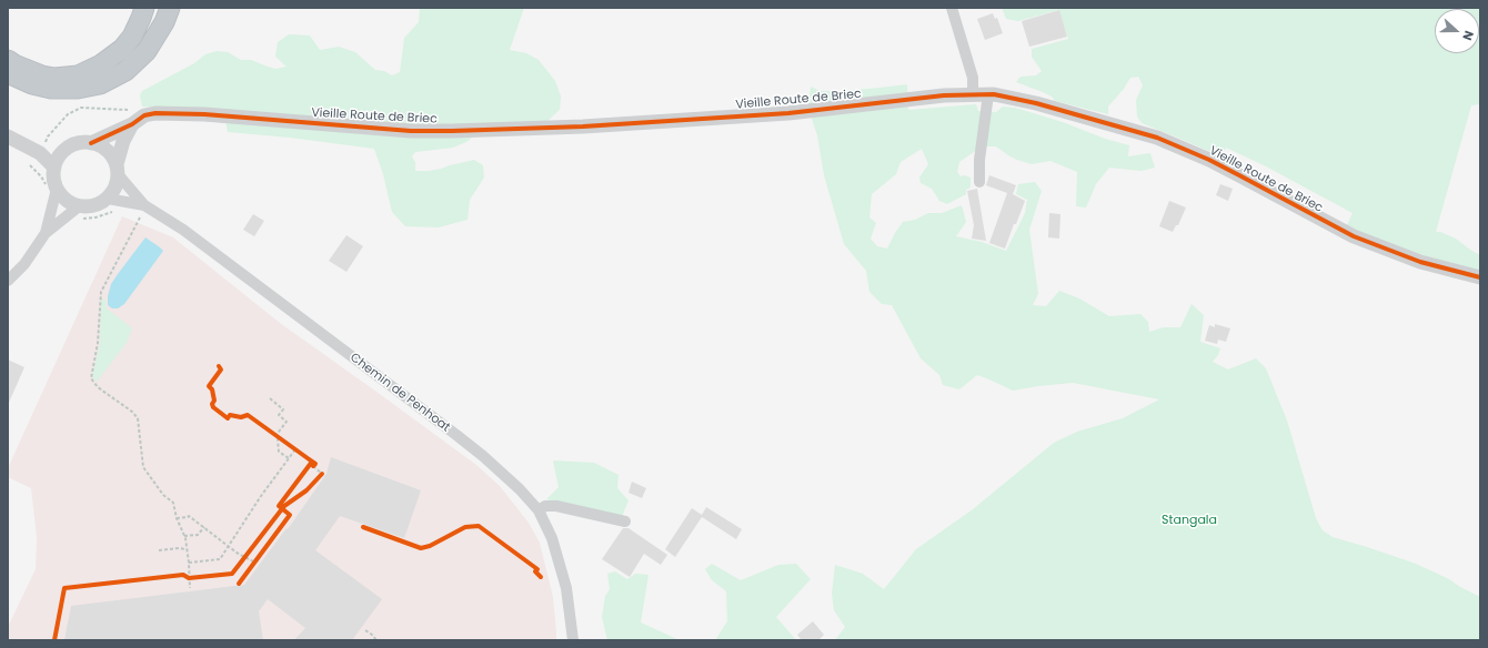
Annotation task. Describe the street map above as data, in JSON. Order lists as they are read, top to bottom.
{
  "streets": {
    "street": ["Vieille Route de Briec", "Chemin de Penhoat"]
  },
  "crossings": [
    ["Vieille Route de Briec", "Chemin de Penhoat"]
  ],
  "parks": ["Stangala"],
  "north": "right"
}
